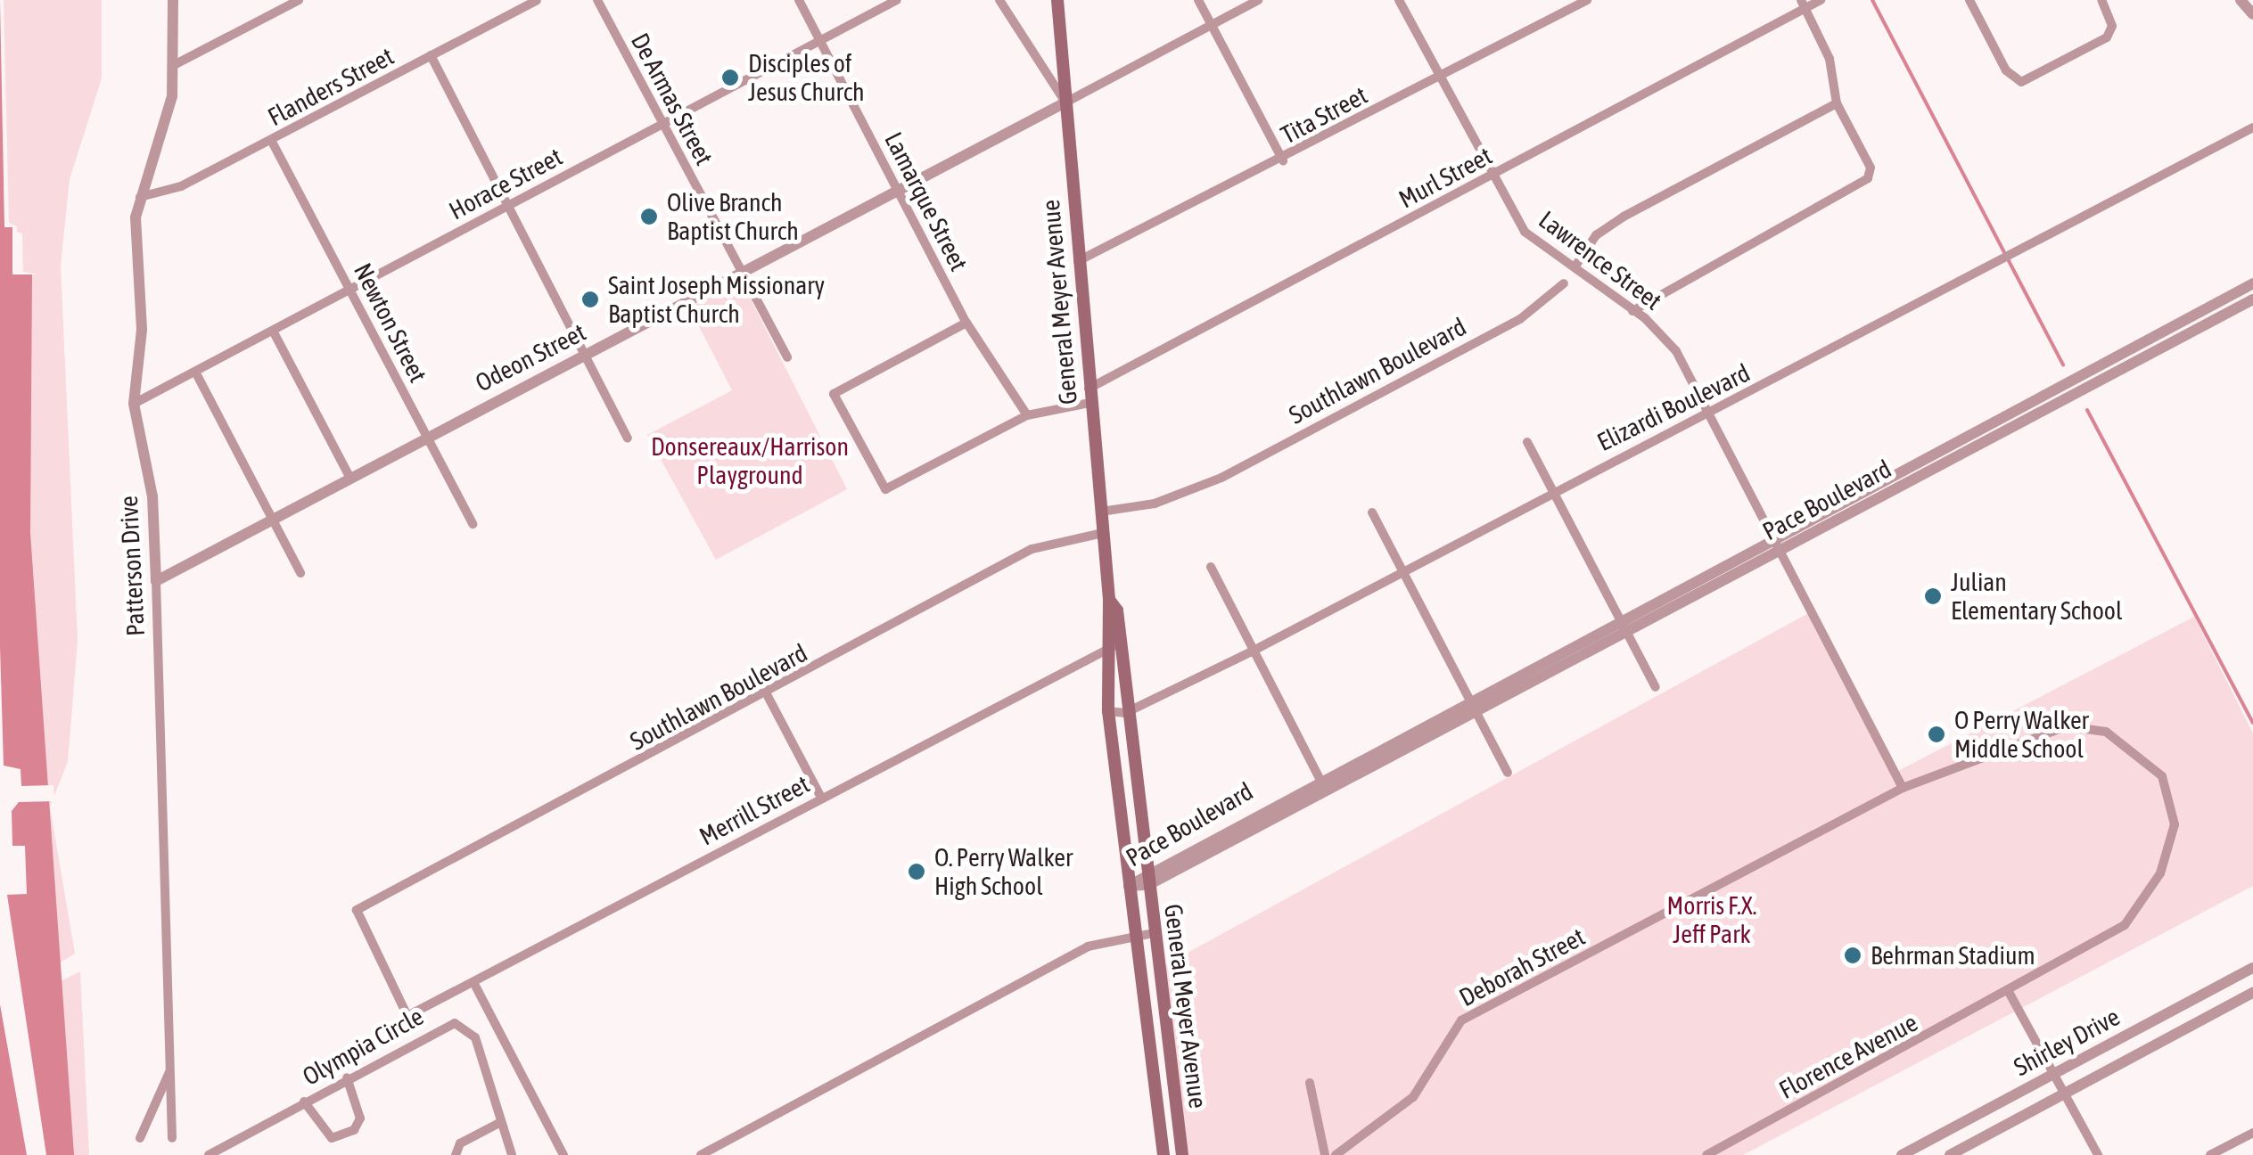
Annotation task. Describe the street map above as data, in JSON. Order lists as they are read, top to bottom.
{
  "streets": {
    "main road": ["General Meyer Avenue"],
    "street": [
      "Flanders Street",
      "De Armas Street",
      "Tita Street",
      "Murl Street",
      "Horace Street",
      "Lamarque Street",
      "Lawrence Street",
      "Newton Street",
      "Odeon Street",
      "Southlawn Boulevard",
      "Elizardi Boulevard",
      "Pace Boulevard",
      "Patterson Drive",
      "Merrill Street",
      "Deborah Street",
      "Shirley Drive",
      "Olympia Circle",
      "Florence Avenue"
    ]
  },
  "crossings": [
    ["Flanders Street", "Newton Street"],
    ["Flanders Street", "Patterson Drive"],
    ["De Armas Street", "Horace Street"],
    ["De Armas Street", "Odeon Street"],
    ["Tita Street", "Lawrence Street"],
    ["Tita Street", "General Meyer Avenue"],
    ["Murl Street", "Lamarque Street"],
    ["Murl Street", "Lawrence Street"],
    ["Murl Street", "General Meyer Avenue"],
    ["Horace Street", "Lamarque Street"],
    ["Horace Street", "Newton Street"],
    ["Horace Street", "Patterson Drive"],
    ["Lamarque Street", "Odeon Street"],
    ["Lawrence Street", "Elizardi Boulevard"],
    ["Lawrence Street", "Pace Boulevard"],
    ["Lawrence Street", "Deborah Street"],
    ["General Meyer Avenue", "Odeon Street"],
    ["General Meyer Avenue", "Southlawn Boulevard"],
    ["General Meyer Avenue", "Elizardi Boulevard"],
    ["General Meyer Avenue", "Pace Boulevard"],
    ["General Meyer Avenue", "Merrill Street"],
    ["Newton Street", "Odeon Street"],
    ["Odeon Street", "Patterson Drive"],
    ["Southlawn Boulevard", "Merrill Street"]
  ],
  "parks": ["Donsereaux/Harrison Playground", "Morris F.X. Jeff Park"],
  "places": [
    "Disciples of Jesus Church",
    "Olive Branch Baptist Church",
    "Saint Joseph Missionary Baptist Church",
    "Julian Elementary School",
    "O Perry Walker Middle School",
    "O. Perry Walker High School",
    "Behrman Stadium"
  ]
}
